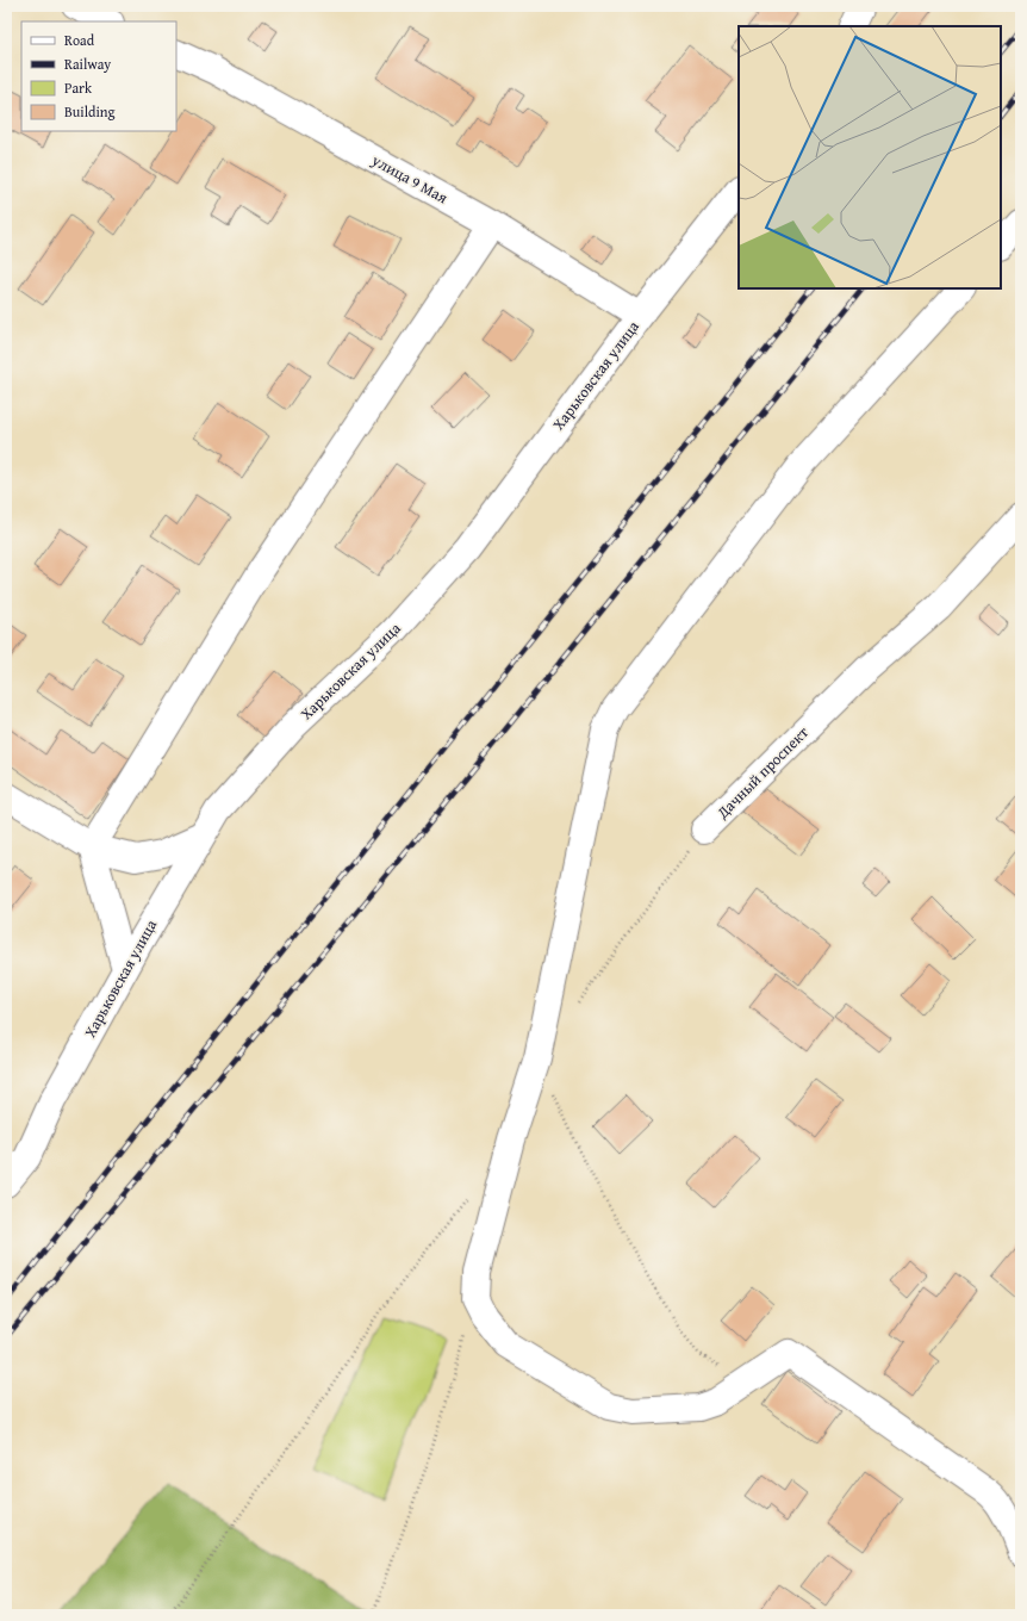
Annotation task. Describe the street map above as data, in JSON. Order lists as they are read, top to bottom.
{
  "streets": {
    "street": ["улица 9 Мая", "Харьковская улица", "Дачный проспект"]
  },
  "crossings": [
    ["улица 9 Мая", "Харьковская улица"]
  ],
  "legend": [
    "Road",
    "Railway",
    "Park",
    "Building"
  ]
}
